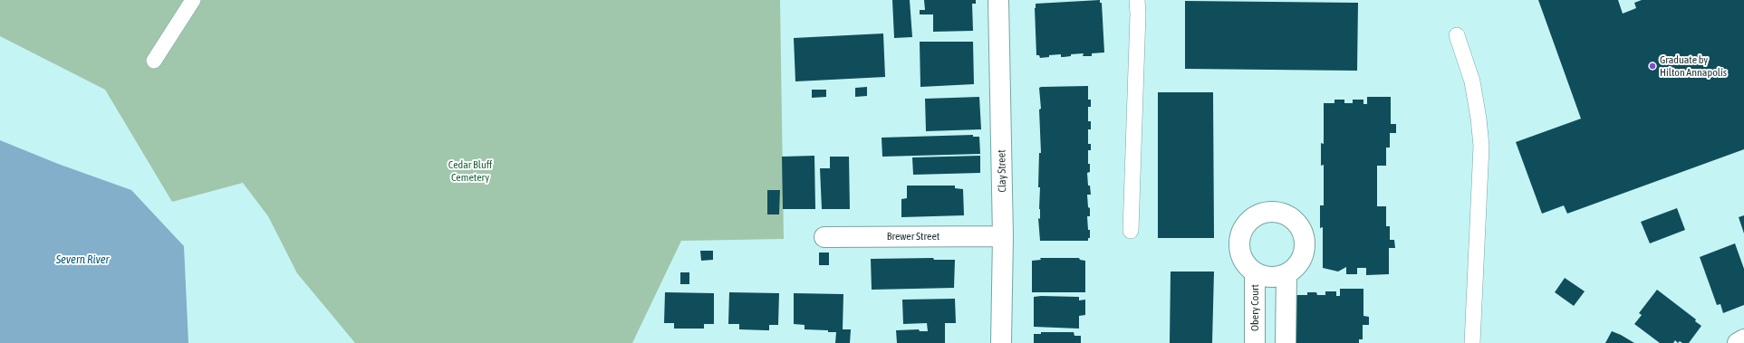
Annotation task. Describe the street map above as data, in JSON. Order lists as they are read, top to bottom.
{
  "streets": {
    "street": ["Clay Street", "Brewer Street", "Obery Court"]
  },
  "crossings": [
    ["Clay Street", "Brewer Street"]
  ],
  "water": ["Severn River"],
  "parks": ["Cedar Bluff Cemetery"],
  "places": ["Graduate by Hilton Annapolis"]
}
